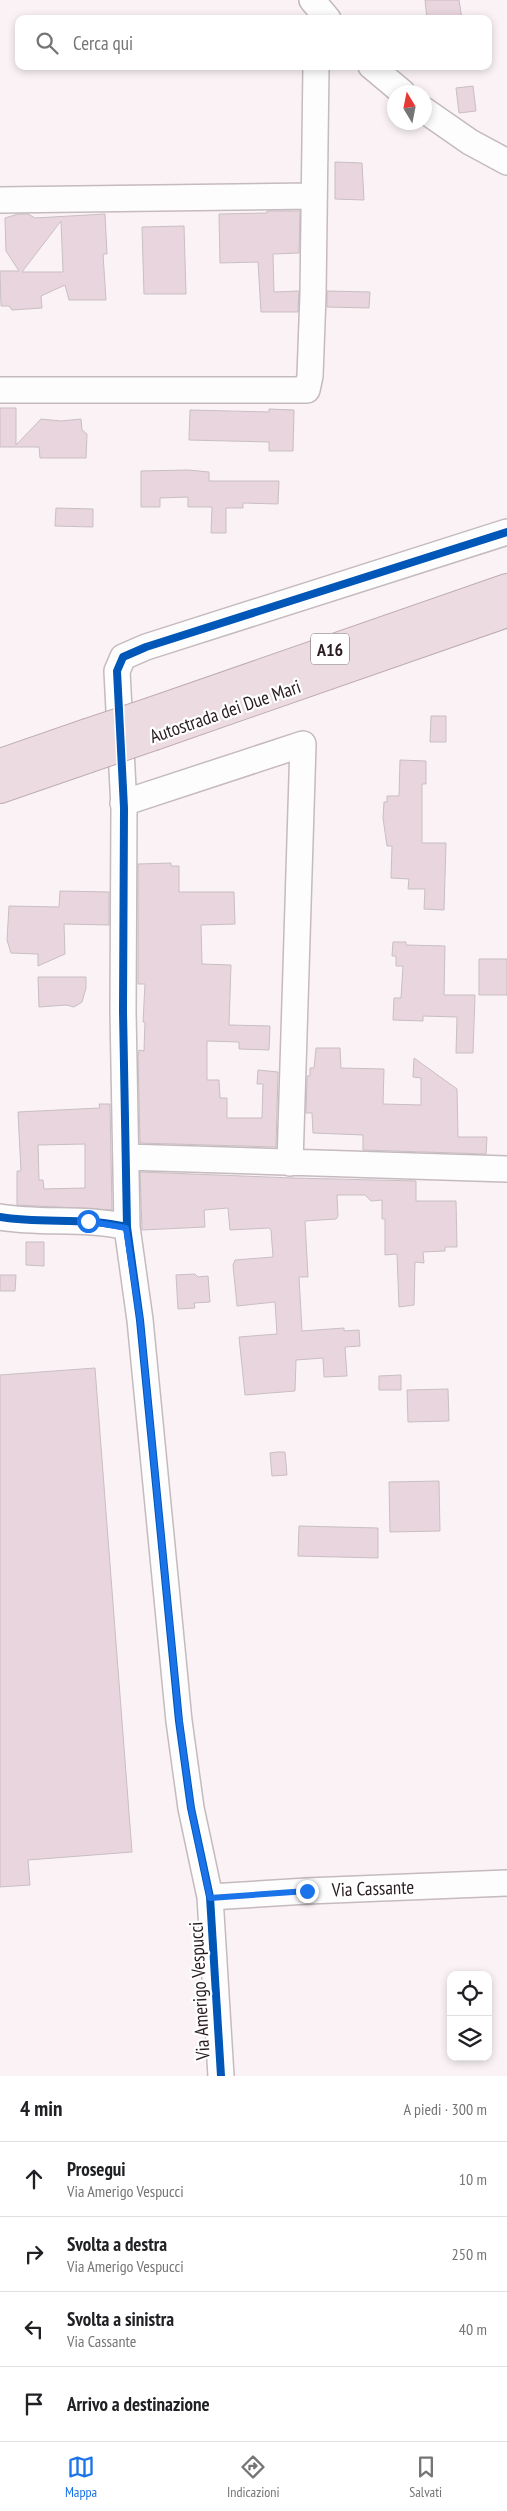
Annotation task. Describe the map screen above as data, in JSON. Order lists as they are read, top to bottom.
{
  "streets": {
    "highway": ["A16", "Autostrada dei Due Mari"],
    "street": ["Via Cassante", "Via Amerigo Vespucci"]
  },
  "crossings": [
    ["Via Cassante", "Via Amerigo Vespucci"]
  ],
  "north": "top",
  "page": {
    "search": "Cerca qui",
    "heading": ["4 min", "A piedi · 300 m"],
    "list": [
      ["Prosegui", "Via Amerigo Vespucci", "10 m"],
      ["Svolta a destra", "Via Amerigo Vespucci", "250 m"],
      ["Svolta a sinistra", "Via Cassante", "40 m"],
      "Arrivo a destinazione"
    ],
    "nav": ["Mappa", "Indicazioni", "Salvati"]
  }
}
